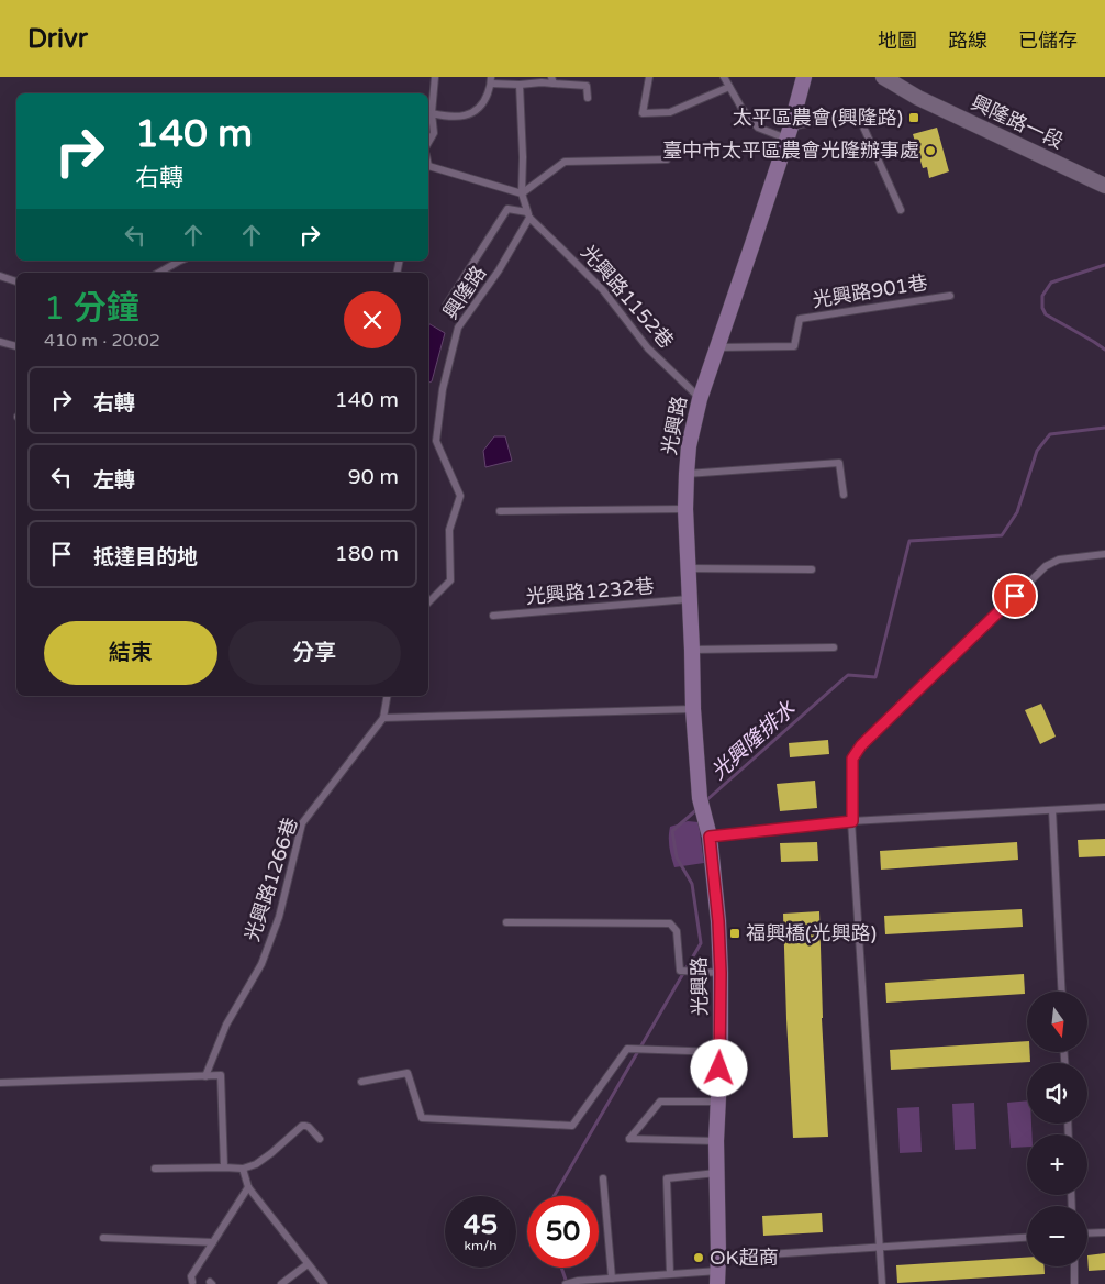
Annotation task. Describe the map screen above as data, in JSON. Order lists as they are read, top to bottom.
{
  "streets": {
    "main road": ["光興路"],
    "street": ["興隆路一段"],
    "lane": [
      "光興路901巷",
      "興隆路",
      "光興路1152巷",
      "光興路1232巷",
      "光興路1266巷"
    ]
  },
  "crossings": [
    ["光興路901巷", "光興路"],
    ["興隆路", "光興路1152巷"],
    ["光興路1152巷", "光興路"],
    ["光興路", "光興路1232巷"]
  ],
  "water": ["光興隆排水"],
  "places": {
    "transit": ["太平區農會(興隆路)", "福興橋(光興路)"],
    "other": ["臺中市太平區農會光隆辦事處", "OK超商"]
  },
  "north": "bottom",
  "page": {
    "header": "Drivr",
    "nav": ["地圖", "路線", "已儲存"],
    "turn": ["140 m", "右轉"],
    "heading": ["1 分鐘", "410 m · 20:02"],
    "list": [
      {
        "name": "右轉",
        "value": "140 m"
      },
      {
        "name": "左轉",
        "value": "90 m"
      },
      {
        "name": "抵達目的地",
        "value": "180 m"
      }
    ],
    "buttons": ["結束", "分享"],
    "map_buttons": ["+", "−"],
    "speed": "45 km/h",
    "limit": "50"
  }
}
